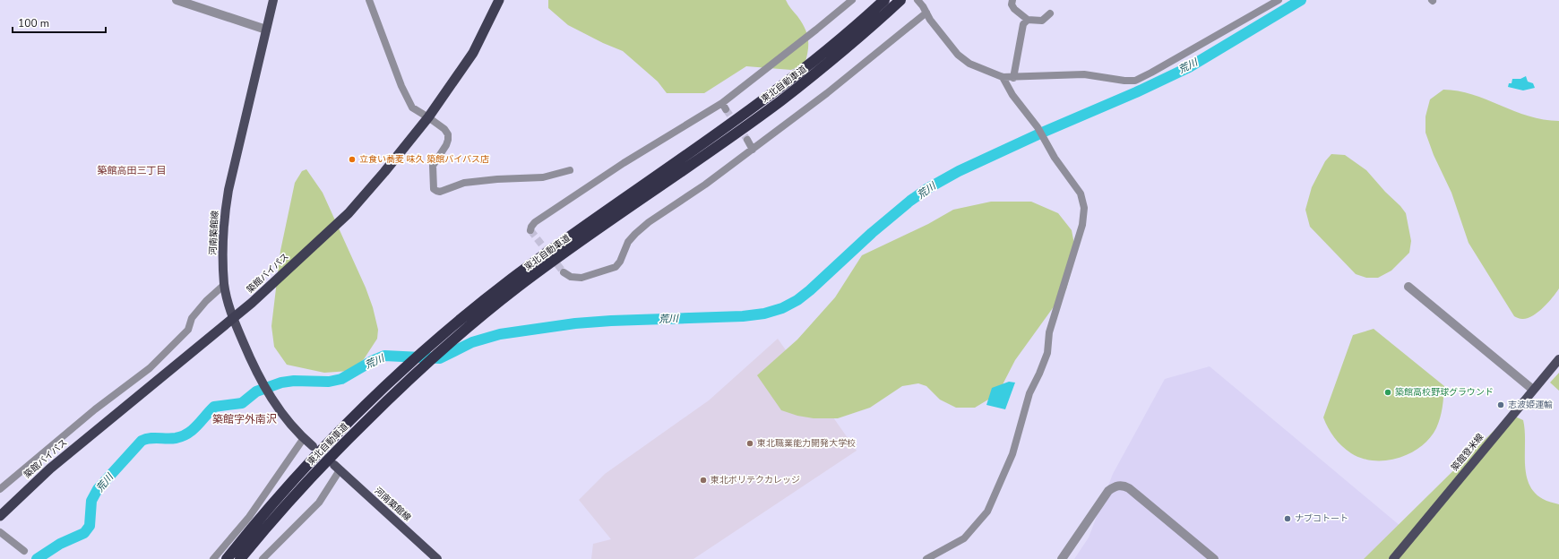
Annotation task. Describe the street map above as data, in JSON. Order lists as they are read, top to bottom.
{
  "streets": {
    "highway": ["東北自動車道", "築館バイパス"],
    "main road": ["河南築館線", "築館登米線"]
  },
  "districts": ["築館高田三丁目", "築館字外南沢"],
  "water": ["荒川"],
  "places": [
    "立食い蕎麦 味久 築館バイパス店",
    "築館高校野球グラウンド",
    "志波姫運輸",
    "東北職業能力開発大学校",
    "東北ポリテクカレッジ",
    "ナブコトート"
  ],
  "scale_bar": "100 m"
}
